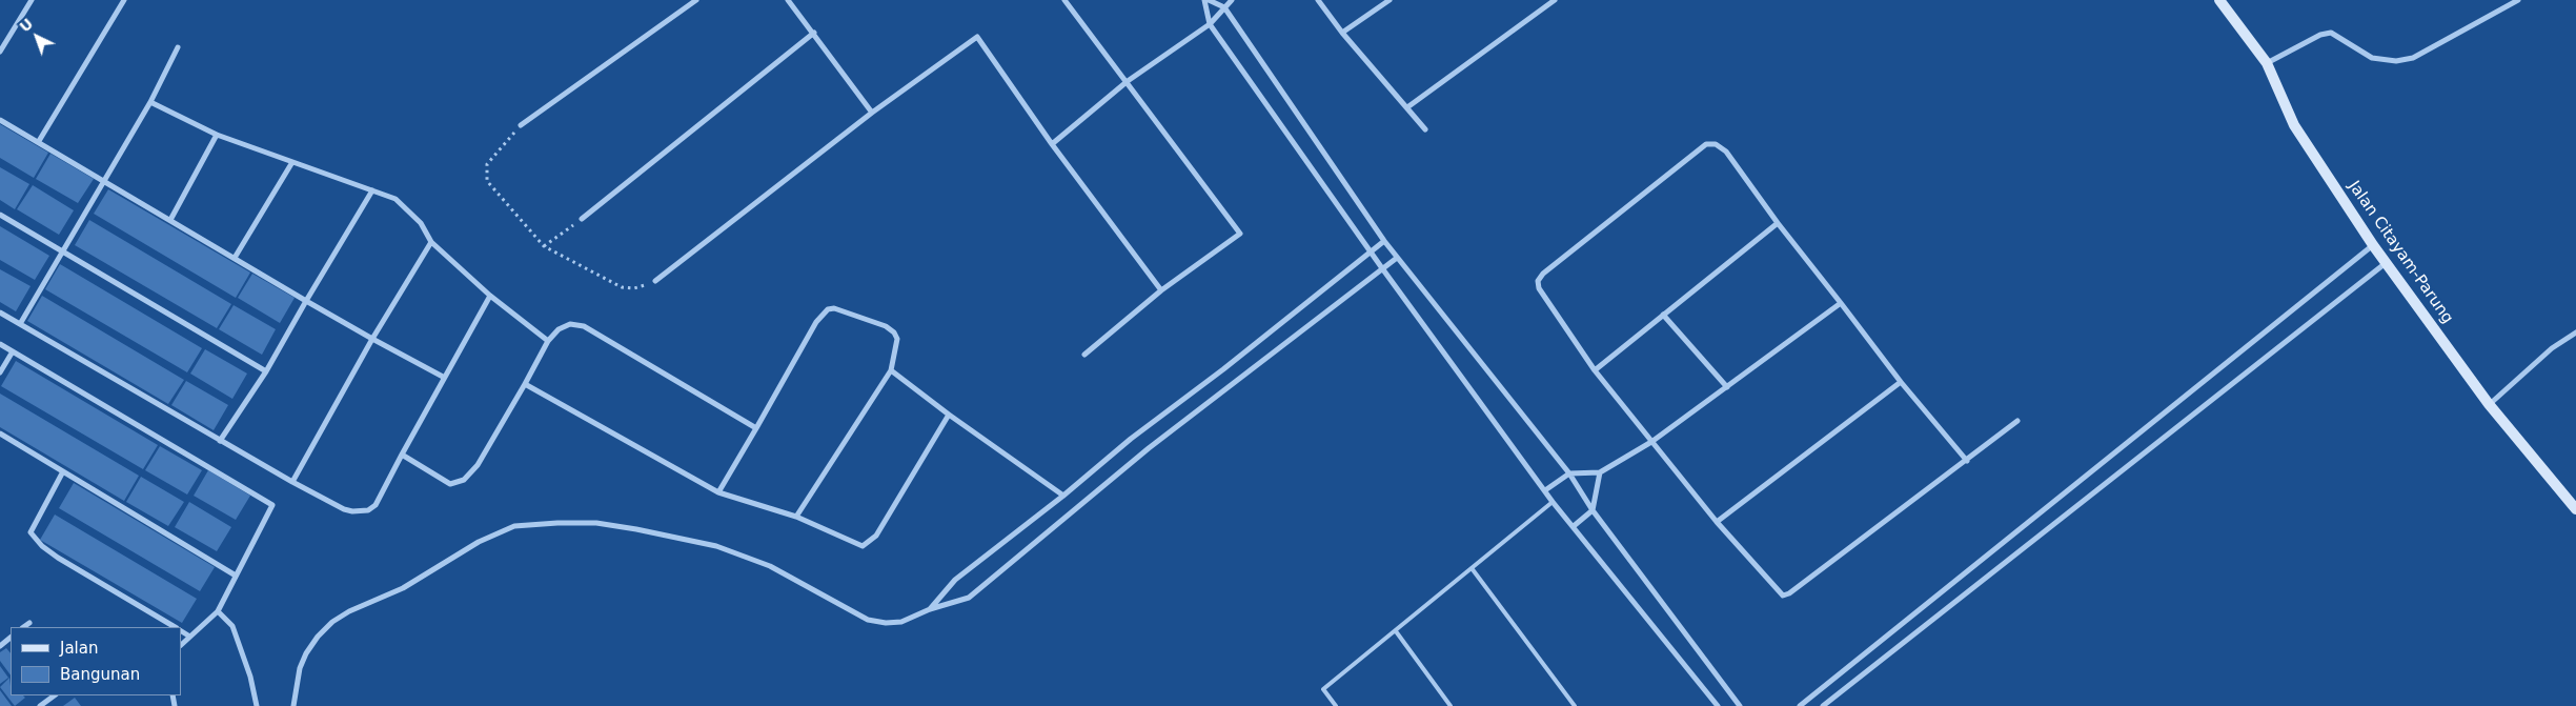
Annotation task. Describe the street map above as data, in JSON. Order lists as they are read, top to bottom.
{
  "streets": {
    "main road": ["Jalan Citayam-Parung"]
  },
  "legend": ["Jalan", "Bangunan"],
  "north": "top left"
}
